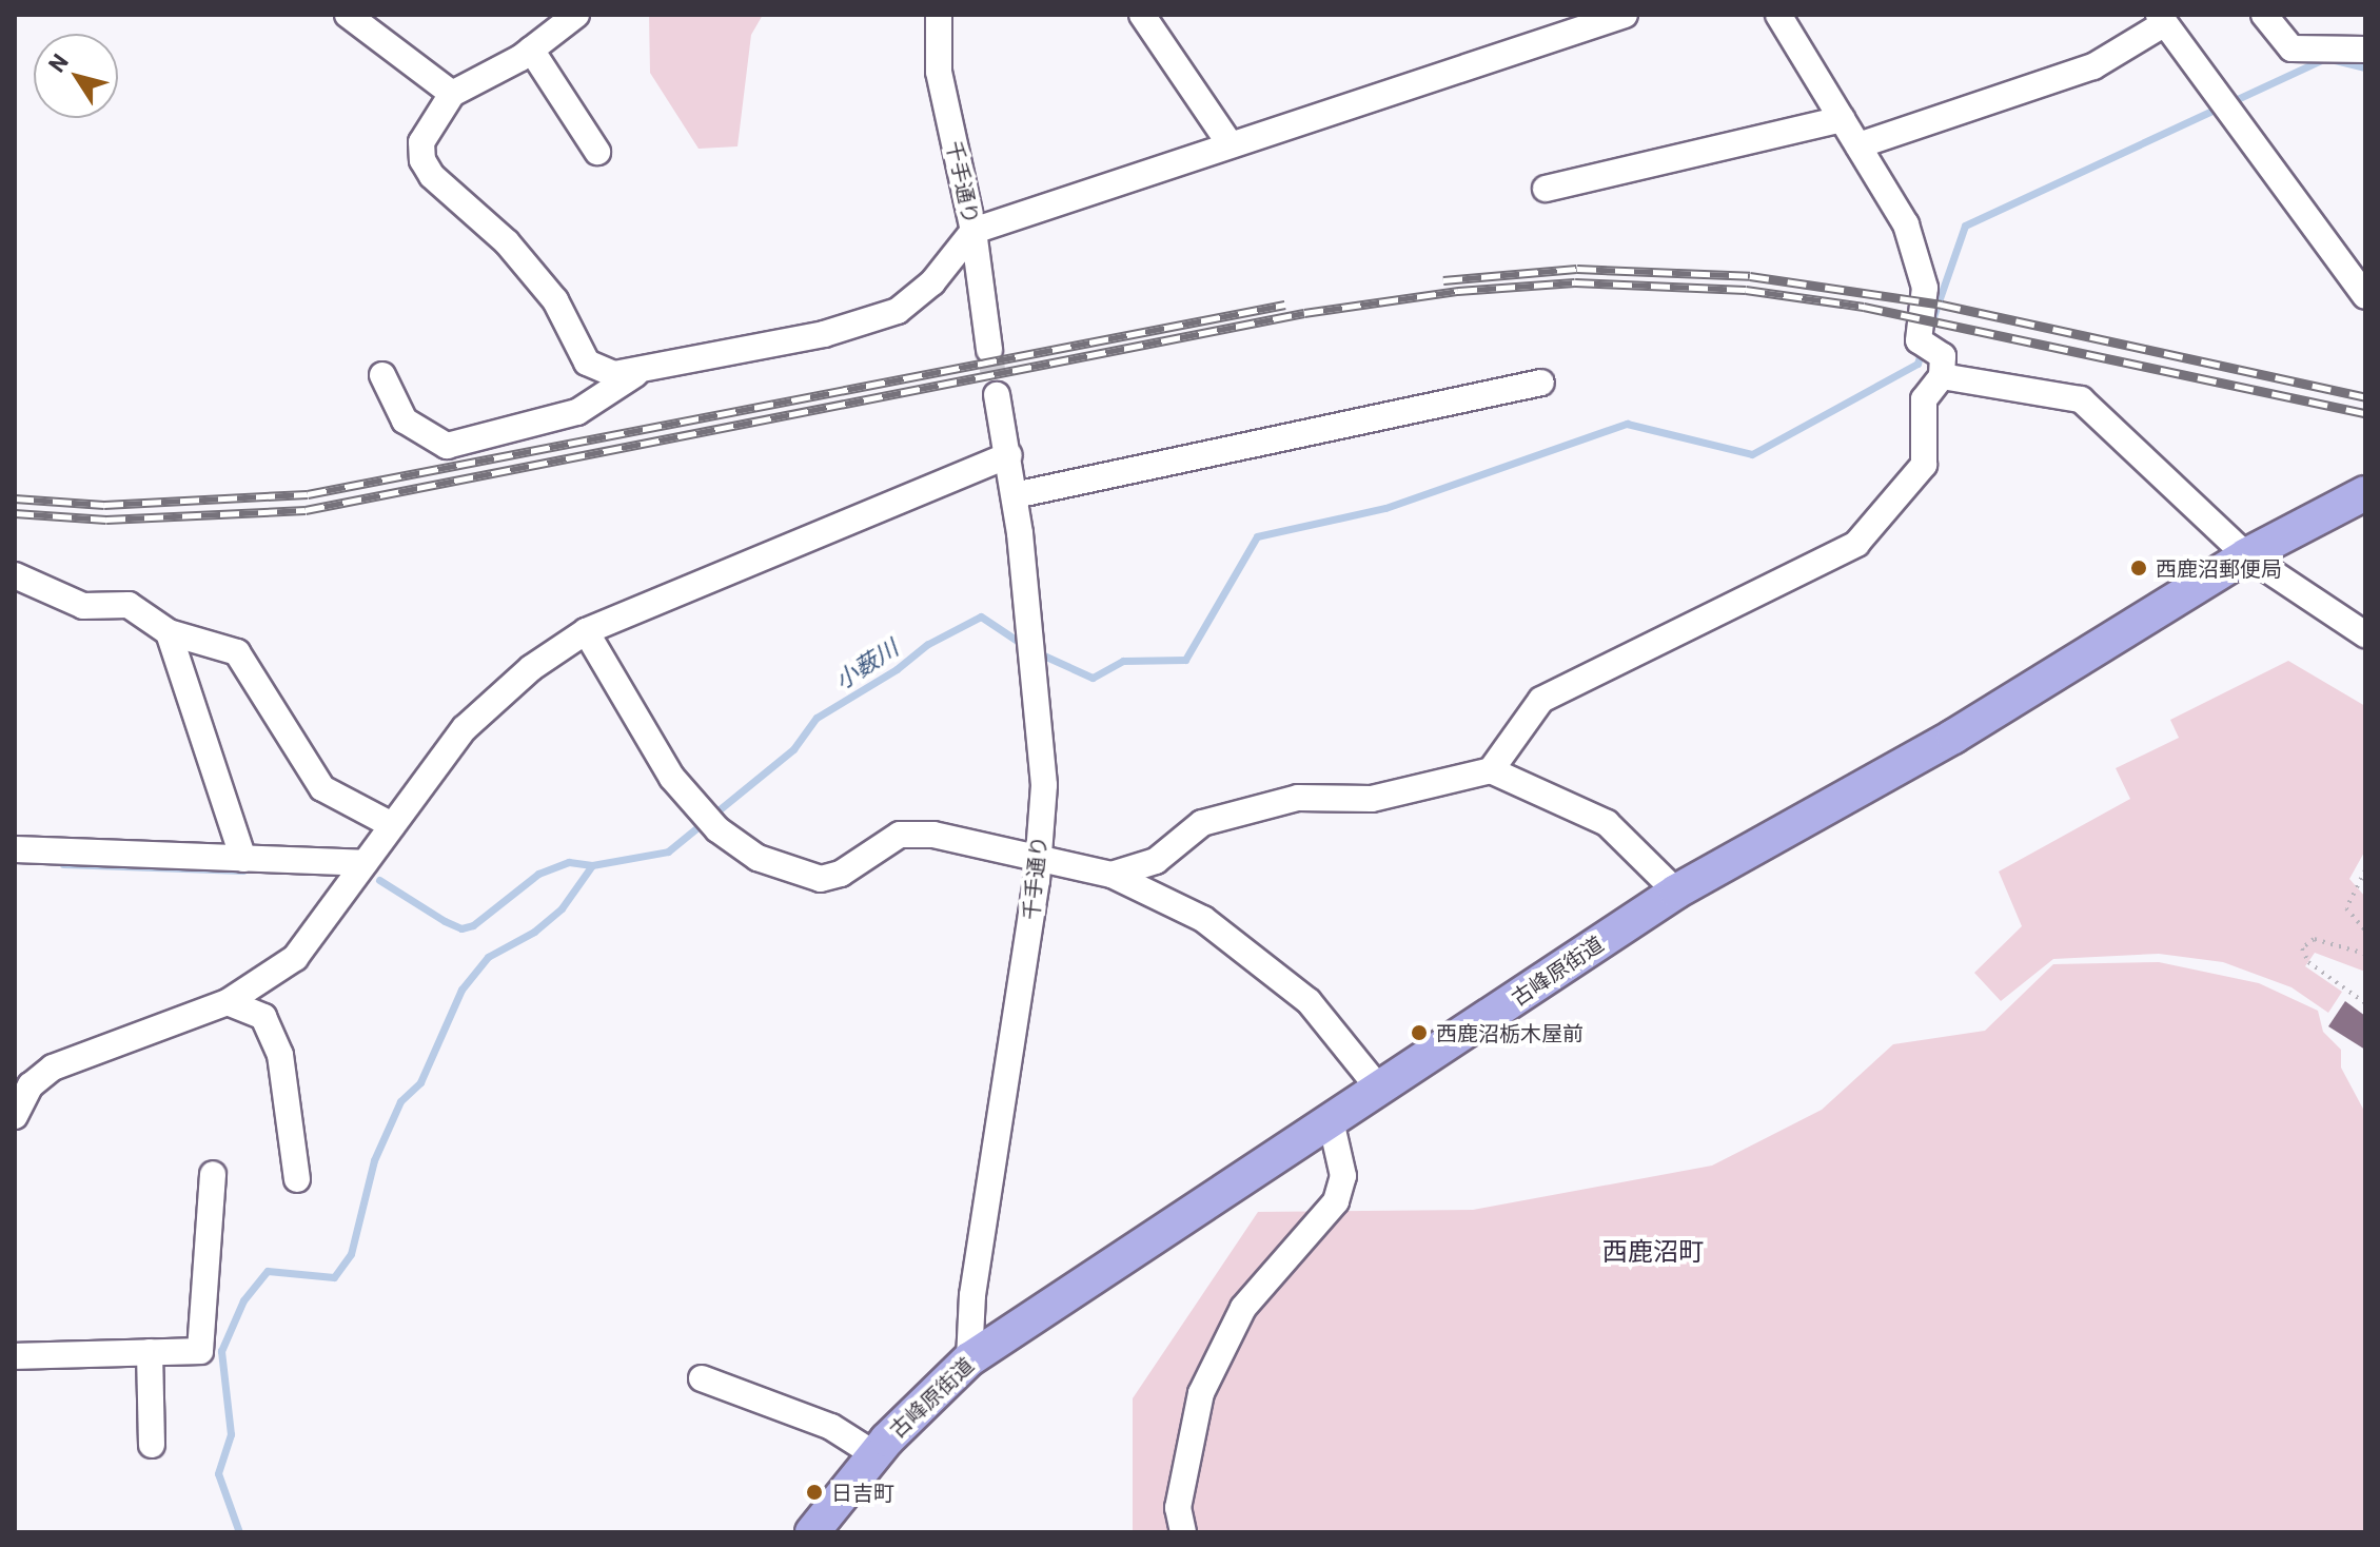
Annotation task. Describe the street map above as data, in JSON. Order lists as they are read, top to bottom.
{
  "streets": {
    "main road": ["古峰原街道"],
    "street": ["千手通り"]
  },
  "crossings": [
    ["千手通り", "古峰原街道"]
  ],
  "districts": ["西鹿沼町"],
  "water": ["小薮川"],
  "places": ["西鹿沼郵便局", "西鹿沼栃木屋前", "日吉町"],
  "north": "top left"
}
